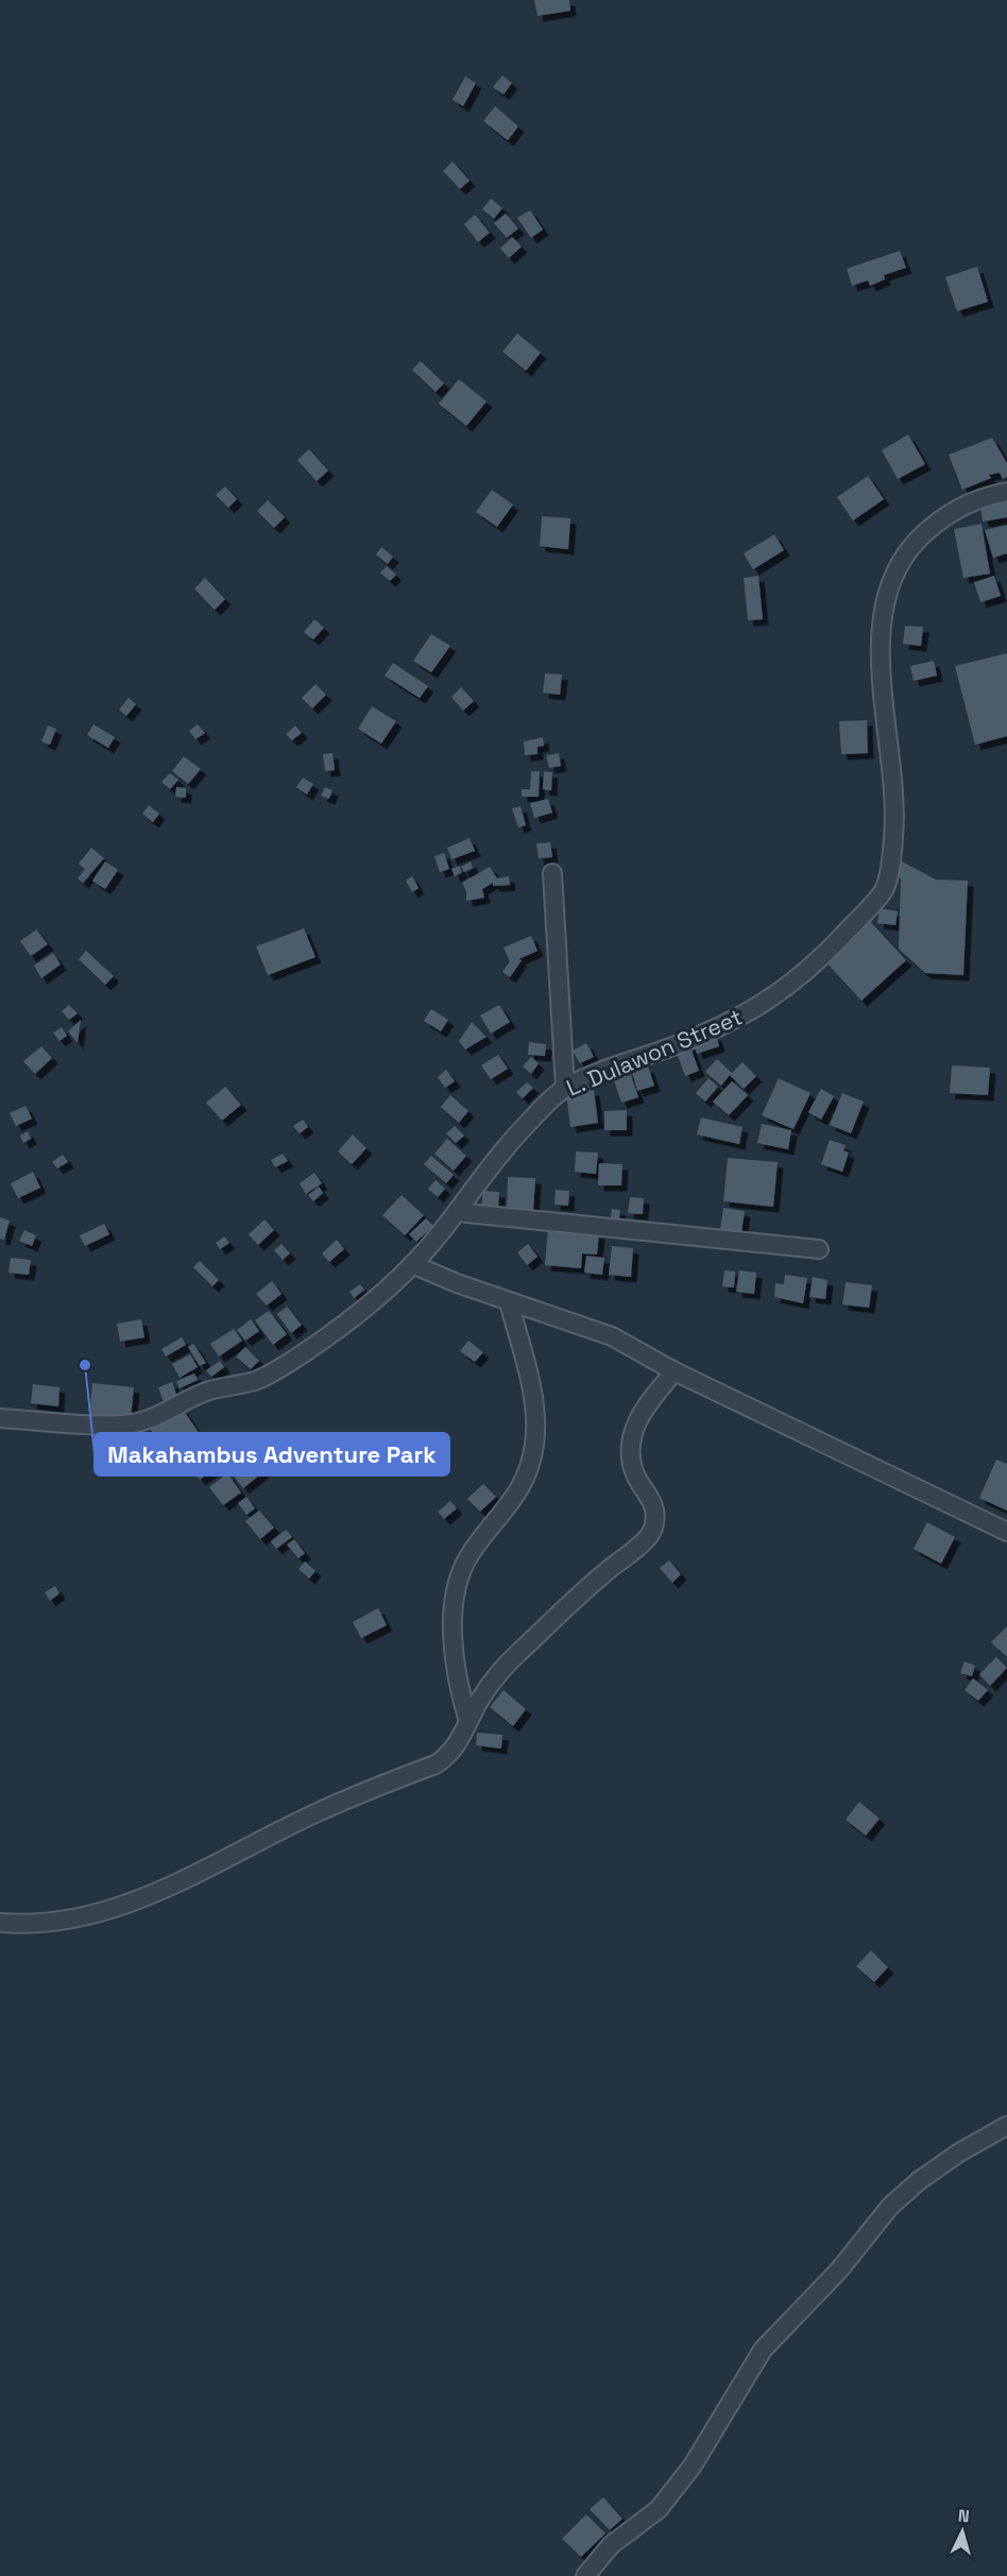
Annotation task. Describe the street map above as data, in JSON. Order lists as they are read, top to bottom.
{
  "streets": {
    "street": ["L. Dulawon Street"]
  },
  "places": ["Makahambus Adventure Park"],
  "north": "top"
}
